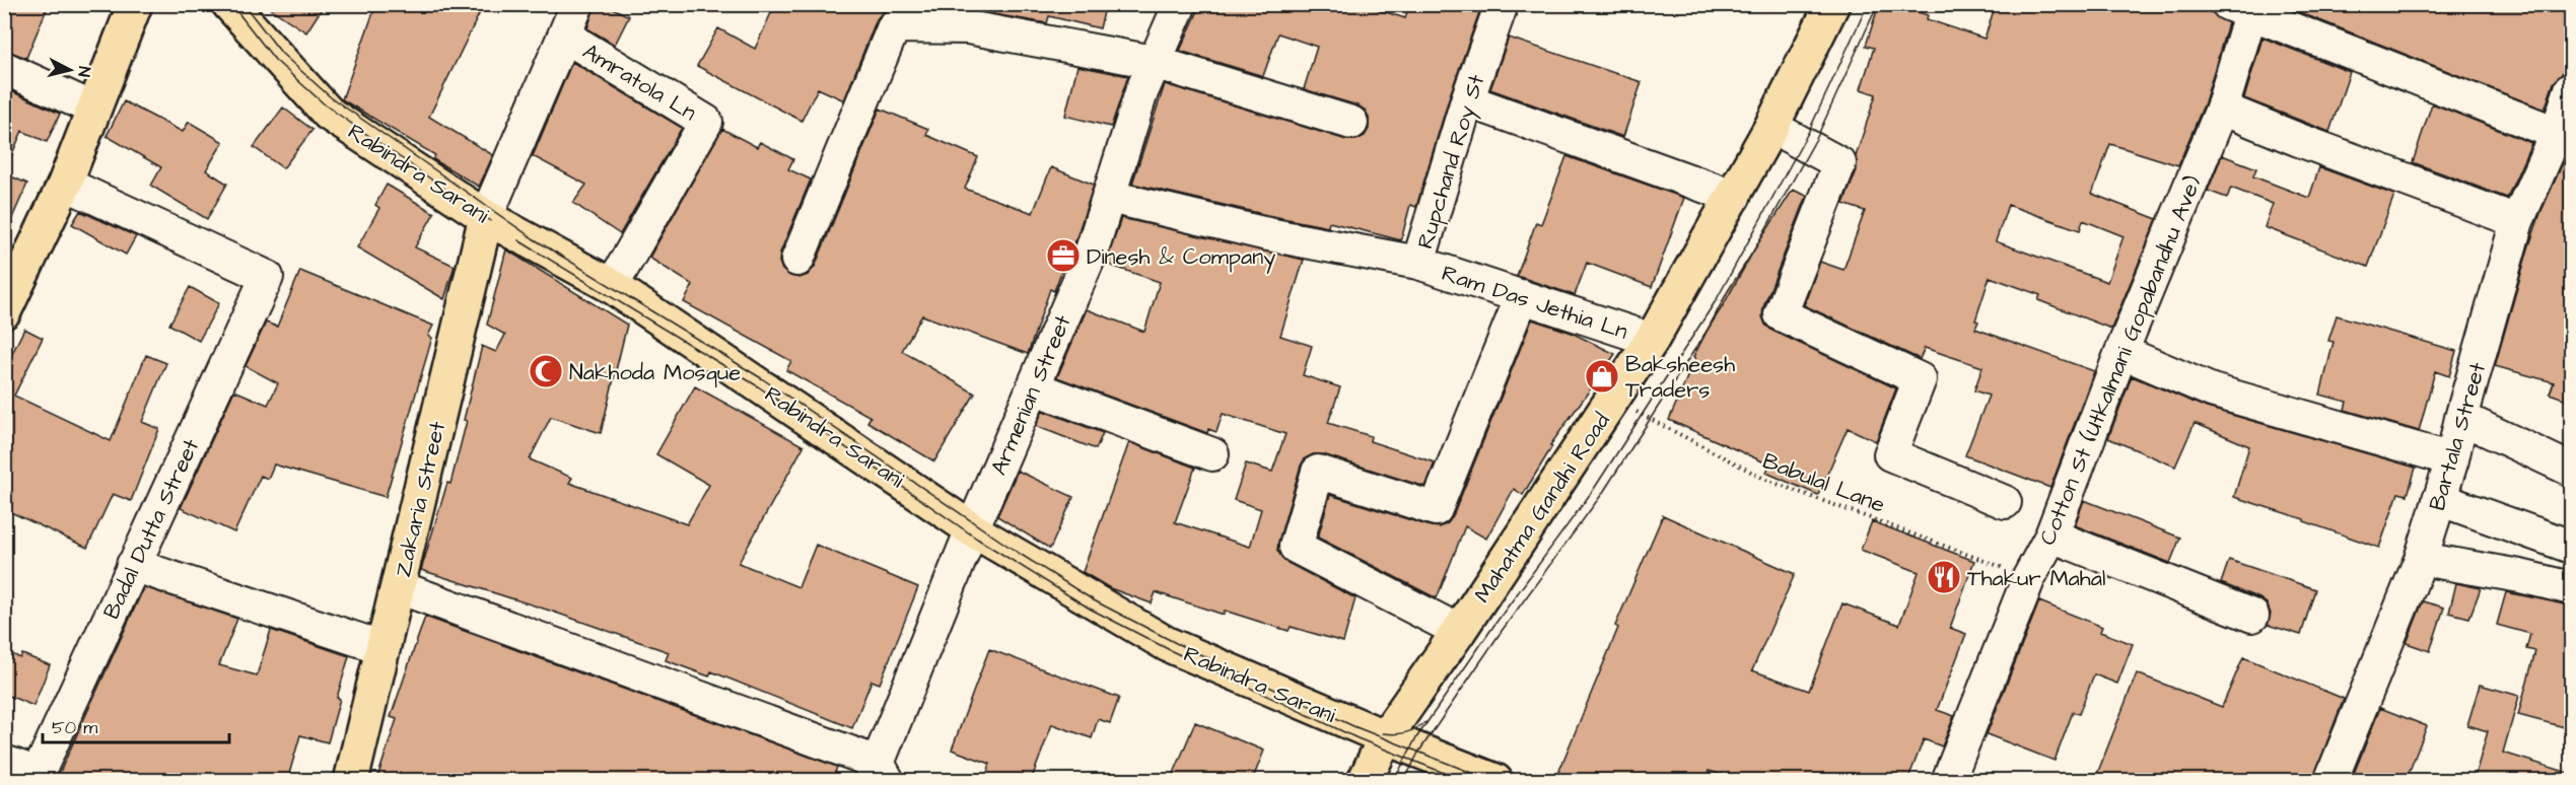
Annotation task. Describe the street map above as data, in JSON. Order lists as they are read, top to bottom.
{
  "streets": {
    "main road": ["Rabindra Sarani", "Zakaria Street", "Mahatma Gandhi Road"],
    "street": [
      "Amratola Ln",
      "Rupchand Roy St",
      "Ram Das Jethia Ln",
      "Cotton St (Utkalmani Gopabandhu Ave)",
      "Armenian Street",
      "Bartala Street",
      "Badal Dutta Street"
    ],
    "path": ["Babulal Lane"]
  },
  "crossings": [
    ["Amratola Ln", "Rabindra Sarani"],
    ["Rupchand Roy St", "Ram Das Jethia Ln"],
    ["Rupchand Roy St", "Armenian Street"],
    ["Rabindra Sarani", "Armenian Street"],
    ["Rabindra Sarani", "Zakaria Street"],
    ["Rabindra Sarani", "Mahatma Gandhi Road"],
    ["Ram Das Jethia Ln", "Mahatma Gandhi Road"],
    ["Cotton St (Utkalmani Gopabandhu Ave)", "Babulal Lane"],
    ["Babulal Lane", "Mahatma Gandhi Road"]
  ],
  "places": {
    "office": ["Dinesh & Company"],
    "mosque": ["Nakhoda Mosque"],
    "shop": ["Baksheesh Traders"],
    "restaurant": ["Thakur Mahal"]
  },
  "scale_bar": "50 m",
  "north": "right"
}
